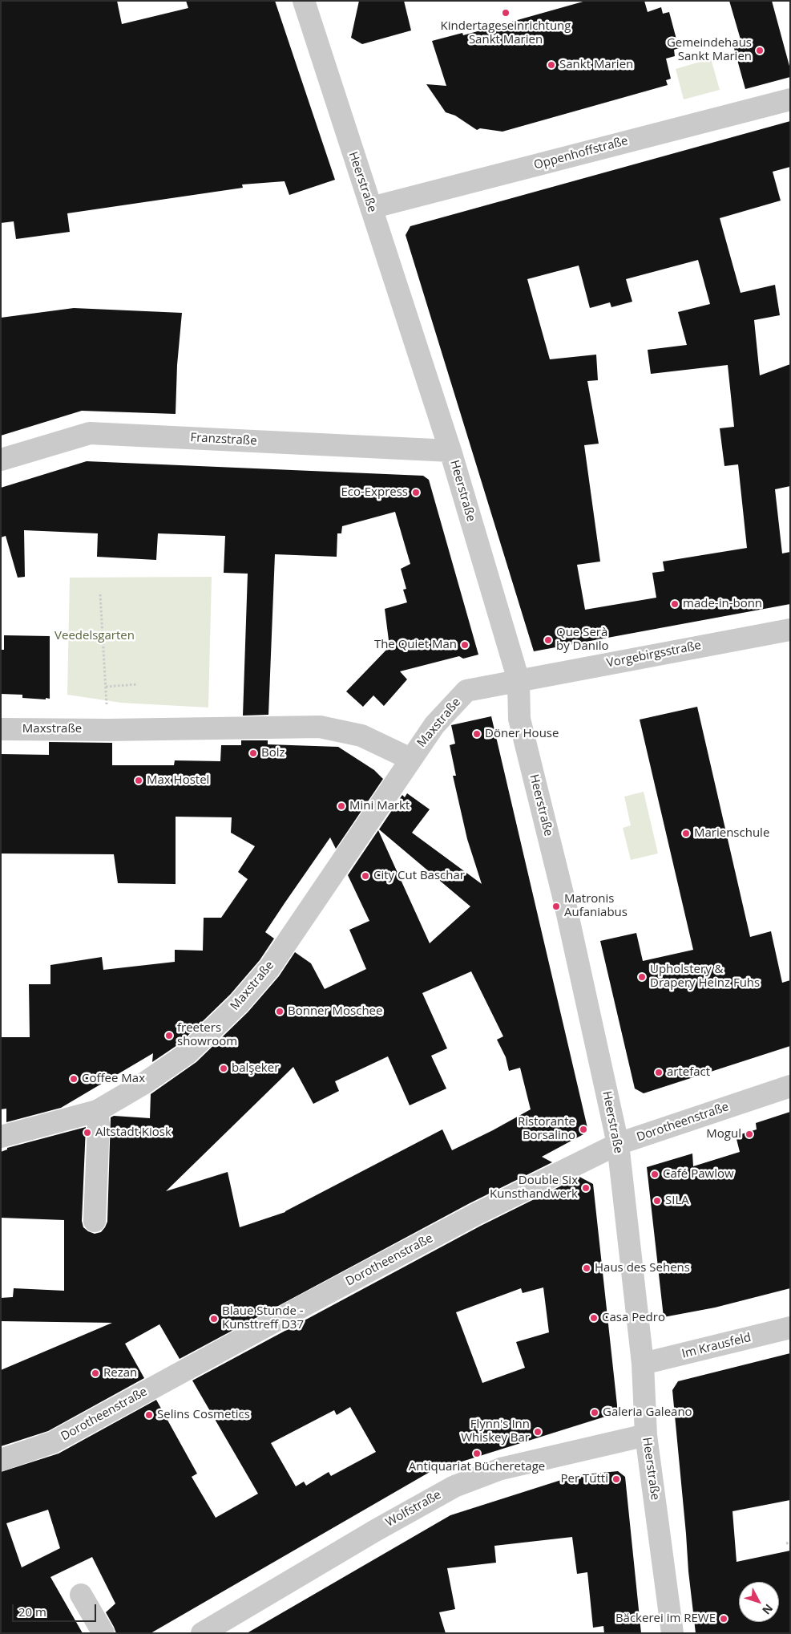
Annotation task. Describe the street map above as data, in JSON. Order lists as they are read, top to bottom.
{
  "streets": {
    "street": [
      "Oppenhoffstraße",
      "Heerstraße",
      "Franzstraße",
      "Vorgebirgsstraße",
      "Maxstraße",
      "Dorotheenstraße",
      "Im Krausfeld",
      "Wolfstraße"
    ]
  },
  "crossings": [
    ["Oppenhoffstraße", "Heerstraße"],
    ["Heerstraße", "Franzstraße"],
    ["Heerstraße", "Vorgebirgsstraße"],
    ["Heerstraße", "Maxstraße"],
    ["Heerstraße", "Dorotheenstraße"],
    ["Heerstraße", "Im Krausfeld"],
    ["Heerstraße", "Wolfstraße"],
    ["Vorgebirgsstraße", "Maxstraße"]
  ],
  "parks": ["Veedelsgarten"],
  "places": [
    "Kindertageseinrichtung Sankt Marien",
    "Gemeindehaus Sankt Marien",
    "Sankt Marien",
    "Eco-Express",
    "made-in-bonn",
    "Que Serà by Danilo",
    "The Quiet Man",
    "Döner House",
    "Bolz",
    "Max Hostel",
    "Mini Markt",
    "Marienschule",
    "City Cut Baschar",
    "Matronis Aufaniabus",
    "Upholstery & Drapery Heinz Fuhs",
    "Bonner Moschee",
    "freeters showroom",
    "balşeker",
    "artefact",
    "Coffee Max",
    "Ristorante Borsalino",
    "Altstadt Kiosk",
    "Mogul",
    "Café Pawlow",
    "Double Six Kunsthandwerk",
    "SILA",
    "Haus des Sehens",
    "Casa Pedro",
    "Blaue Stunde - Kunsttreff D37",
    "Rezan",
    "Galeria Galeano",
    "Selins Cosmetics",
    "Flynn's Inn Whiskey Bar",
    "Antiquariat Bücheretage",
    "Per Tutti",
    "Bäckerei im REWE"
  ],
  "scale_bar": "20 m",
  "north": "bottom right"
}
